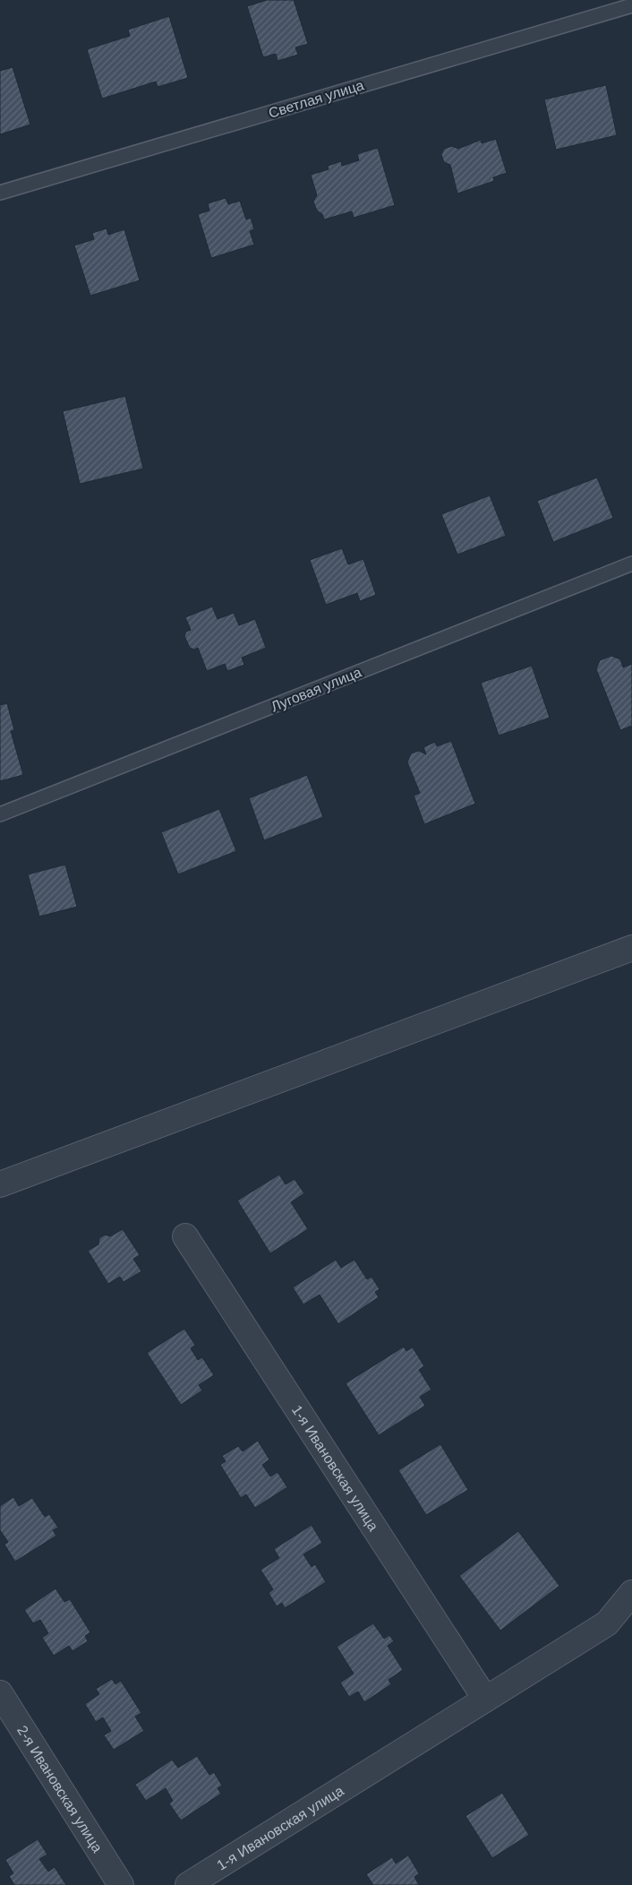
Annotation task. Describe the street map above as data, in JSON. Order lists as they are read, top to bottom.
{
  "streets": {
    "street": ["1-я Ивановская улица", "2-я Ивановская улица"],
    "lane": ["Светлая улица", "Луговая улица"]
  }
}
